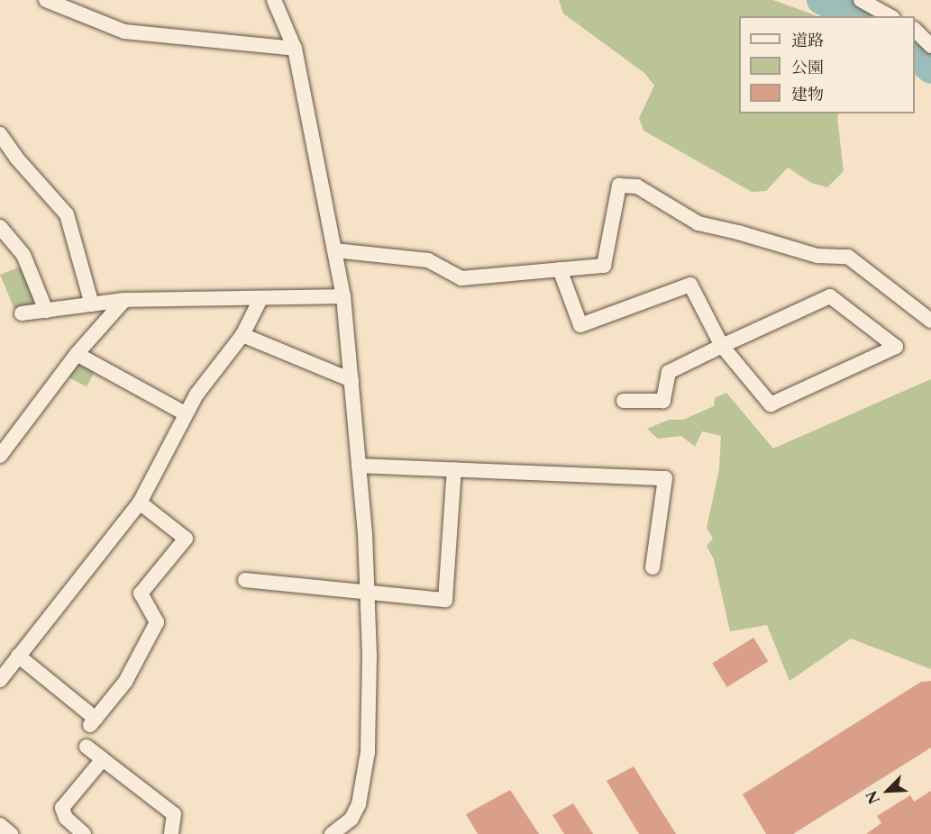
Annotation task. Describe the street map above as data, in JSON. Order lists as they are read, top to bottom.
{
  "legend": ["道路", "公園", "建物"],
  "north": "bottom left"
}
